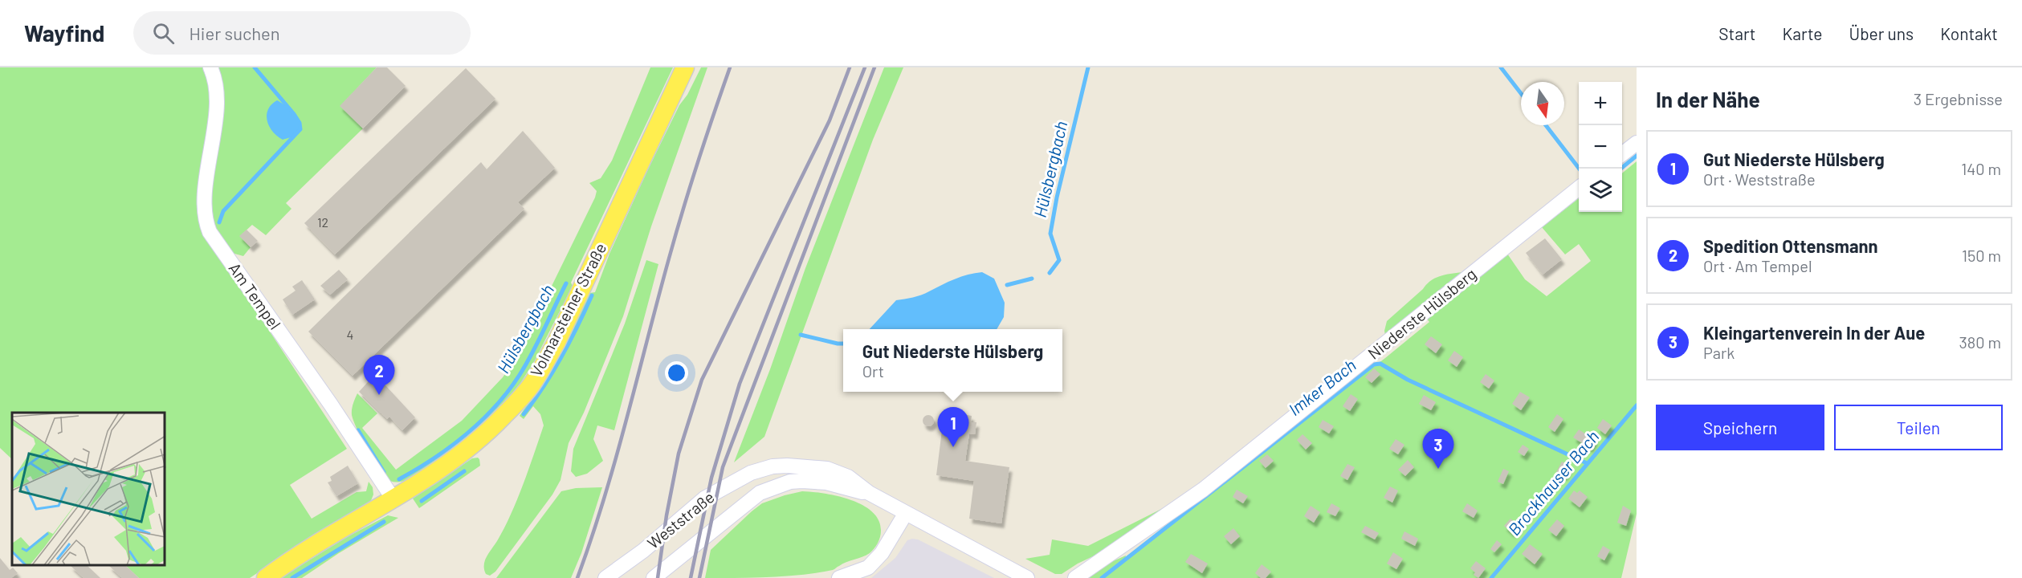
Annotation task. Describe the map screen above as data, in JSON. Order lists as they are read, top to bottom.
{
  "streets": {
    "main road": ["Volmarsteiner Straße"],
    "street": ["Am Tempel", "Niederste Hülsberg", "Weststraße"]
  },
  "crossings": [
    ["Am Tempel", "Volmarsteiner Straße"]
  ],
  "water": ["Hülsbergbach", "Imker Bach", "Brockhauser Bach"],
  "house_numbers": ["12", "4"],
  "north": "bottom",
  "page": {
    "header": "Wayfind",
    "search": "Hier suchen",
    "nav": [
      "Start",
      "Karte",
      "Über uns",
      "Kontakt"
    ],
    "heading": ["In der Nähe", "3 Ergebnisse"],
    "map_buttons": ["+", "−"],
    "list": [
      {
        "mark": "1",
        "name": "Gut Niederste Hülsberg",
        "note": "Ort · Weststraße",
        "value": "140 m"
      },
      {
        "mark": "2",
        "name": "Spedition Ottensmann",
        "note": "Ort · Am Tempel",
        "value": "150 m"
      },
      {
        "mark": "3",
        "name": "Kleingartenverein In der Aue",
        "note": "Park",
        "value": "380 m"
      }
    ],
    "popup": ["Gut Niederste Hülsberg", "Ort"],
    "pins": ["2", "1", "3"],
    "buttons": ["Speichern", "Teilen"]
  }
}
